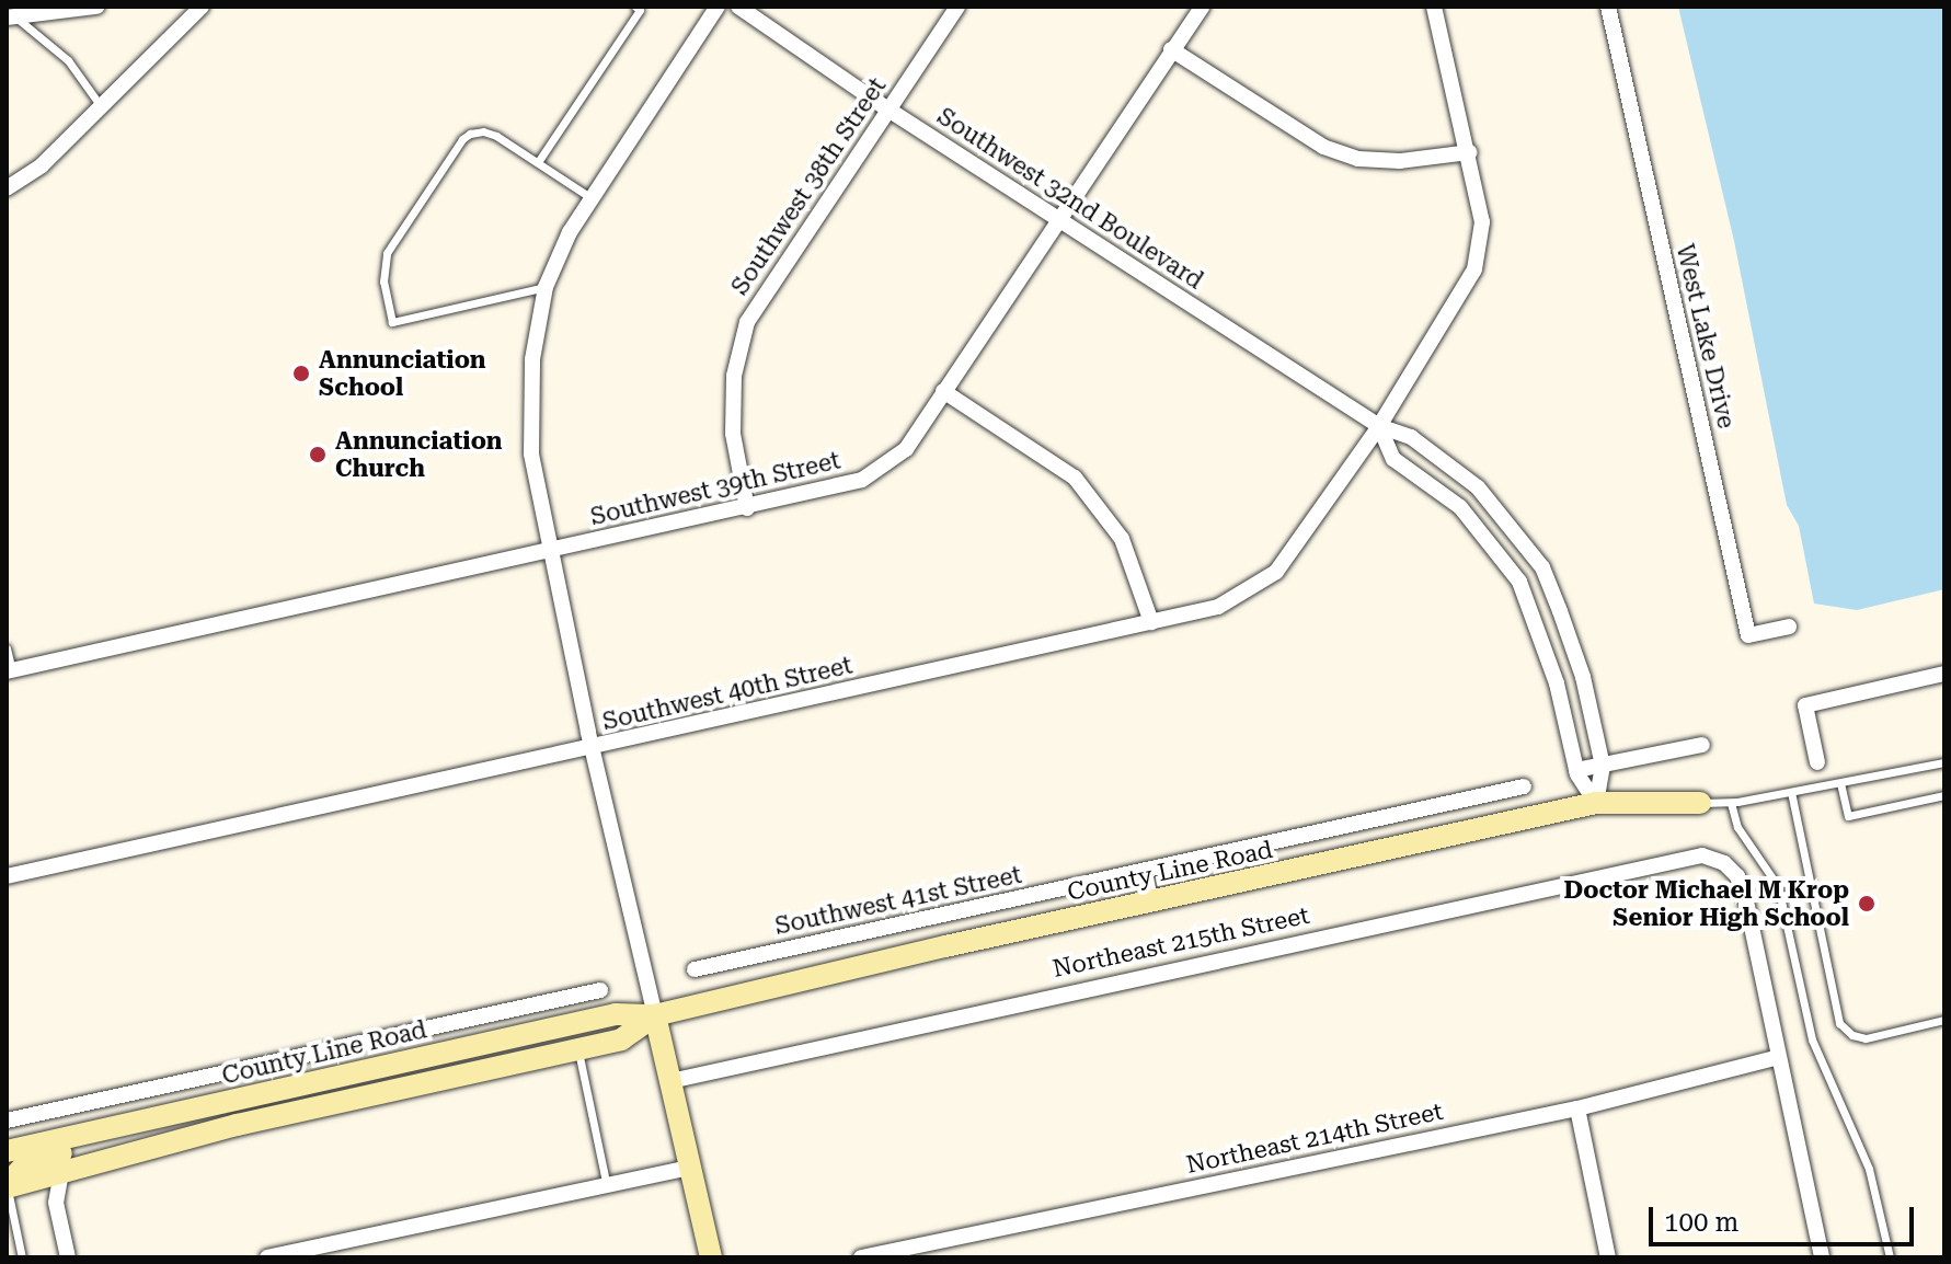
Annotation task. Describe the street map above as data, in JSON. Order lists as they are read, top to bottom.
{
  "streets": {
    "street": [
      "Southwest 38th Street",
      "Southwest 32nd Boulevard",
      "West Lake Drive",
      "Southwest 39th Street",
      "Southwest 40th Street",
      "County Line Road",
      "Southwest 41st Street",
      "Northeast 215th Street",
      "Northeast 214th Street"
    ]
  },
  "crossings": [
    ["Southwest 38th Street", "Southwest 32nd Boulevard"],
    ["Southwest 38th Street", "Southwest 39th Street"],
    ["Southwest 32nd Boulevard", "Southwest 39th Street"],
    ["Southwest 32nd Boulevard", "Southwest 40th Street"],
    ["Southwest 32nd Boulevard", "County Line Road"],
    ["Northeast 215th Street", "Northeast 214th Street"]
  ],
  "places": ["Annunciation School", "Annunciation Church", "Doctor Michael M Krop Senior High School"],
  "scale_bar": "100 m"
}
